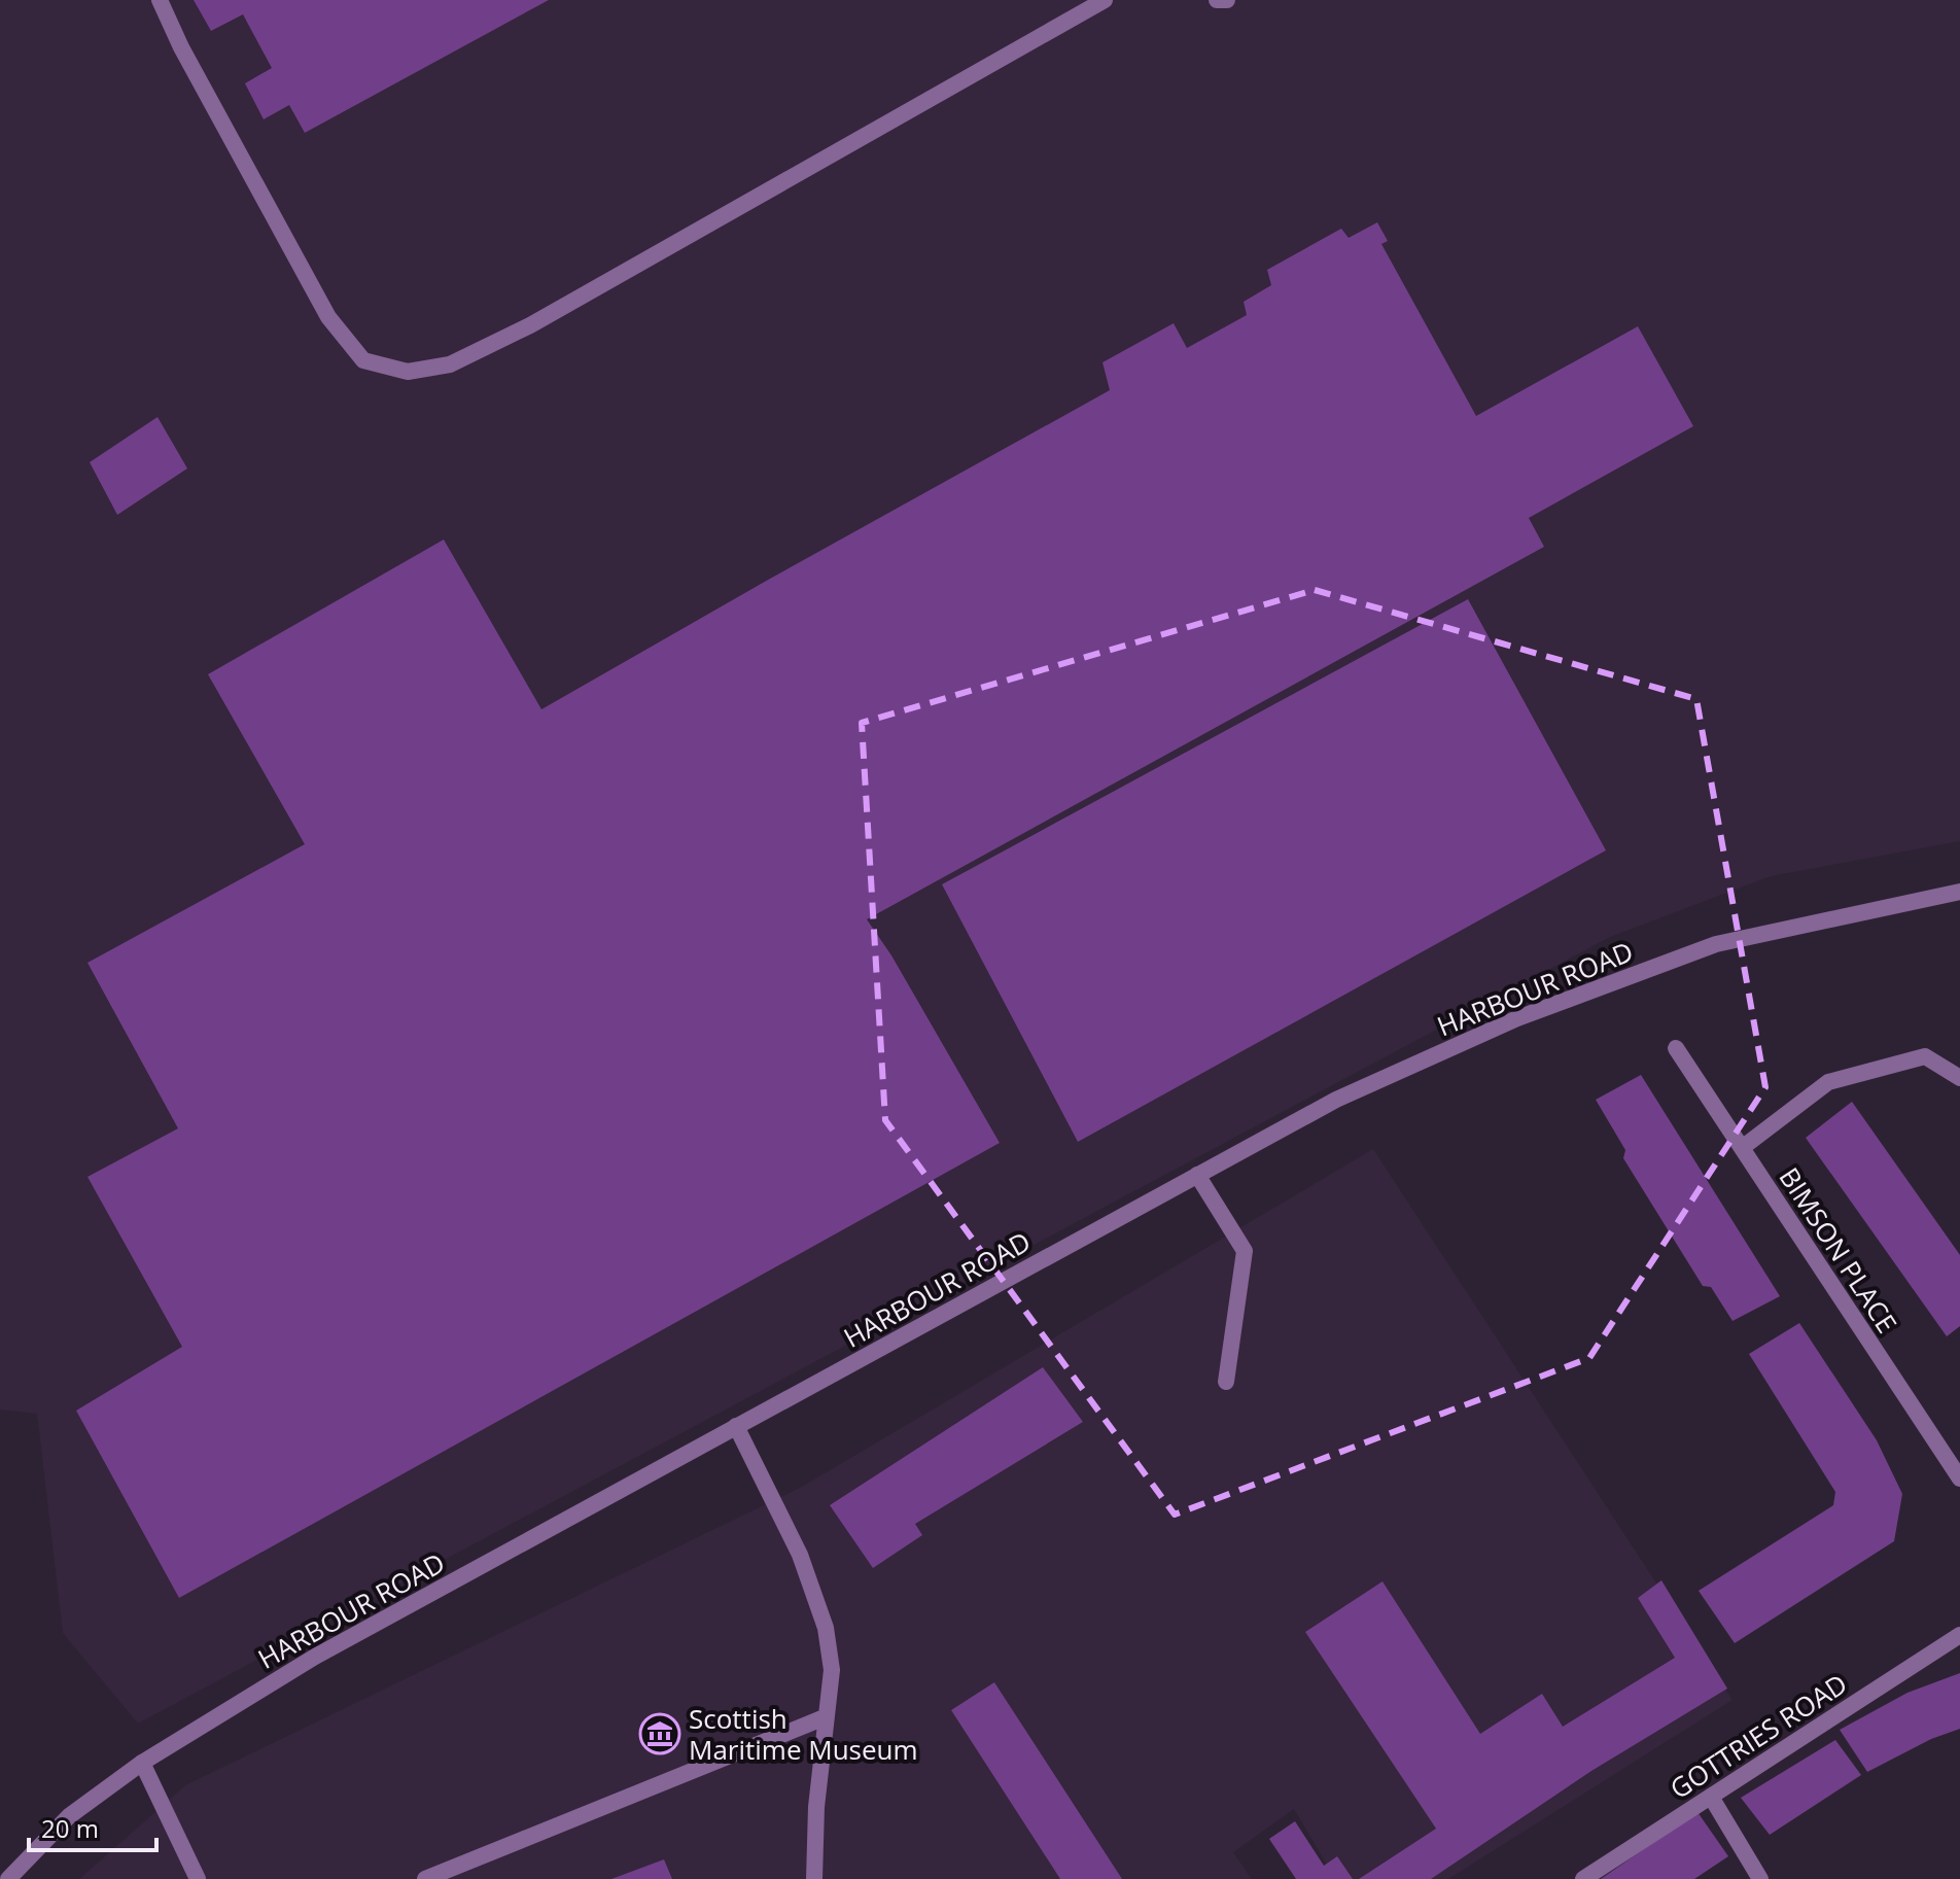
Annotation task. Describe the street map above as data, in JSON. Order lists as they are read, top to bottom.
{
  "streets": {
    "street": ["HARBOUR ROAD", "BIMSON PLACE", "GOTTRIES ROAD"]
  },
  "places": {
    "museum": ["Scottish Maritime Museum"]
  },
  "scale_bar": "20 m"
}
